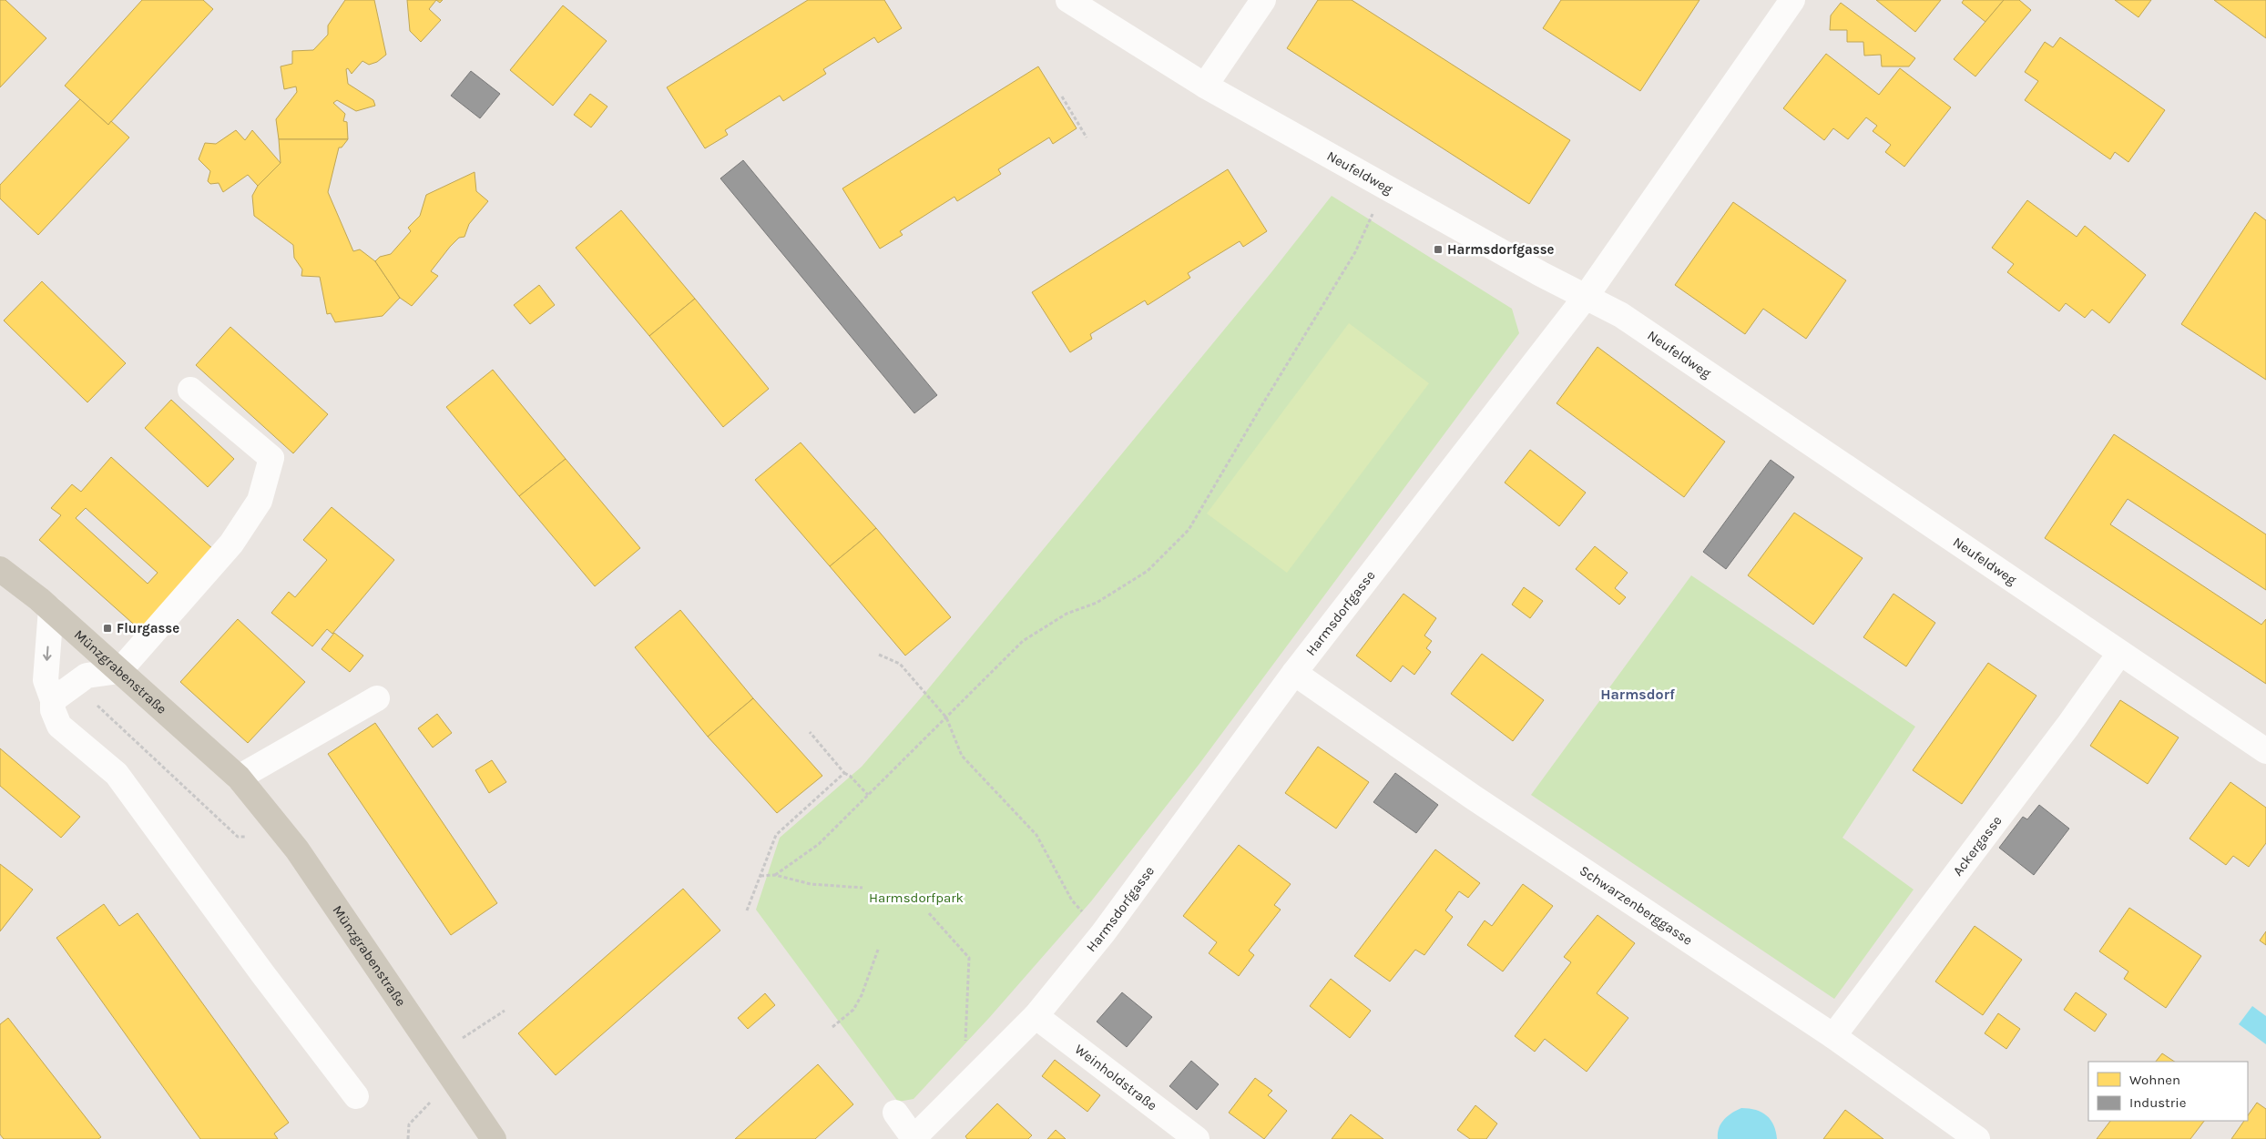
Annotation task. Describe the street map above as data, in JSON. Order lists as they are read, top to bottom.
{
  "streets": {
    "main road": ["Münzgrabenstraße"],
    "street": [
      "Neufeldweg",
      "Harmsdorfgasse",
      "Ackergasse",
      "Schwarzenberggasse",
      "Weinholdstraße"
    ]
  },
  "crossings": [
    ["Neufeldweg", "Harmsdorfgasse"],
    ["Neufeldweg", "Ackergasse"],
    ["Harmsdorfgasse", "Schwarzenberggasse"],
    ["Harmsdorfgasse", "Weinholdstraße"],
    ["Ackergasse", "Schwarzenberggasse"]
  ],
  "districts": ["Harmsdorf"],
  "parks": ["Harmsdorfpark"],
  "places": {
    "transit": ["Harmsdorfgasse", "Flurgasse"]
  },
  "legend": ["Wohnen", "Industrie"]
}
